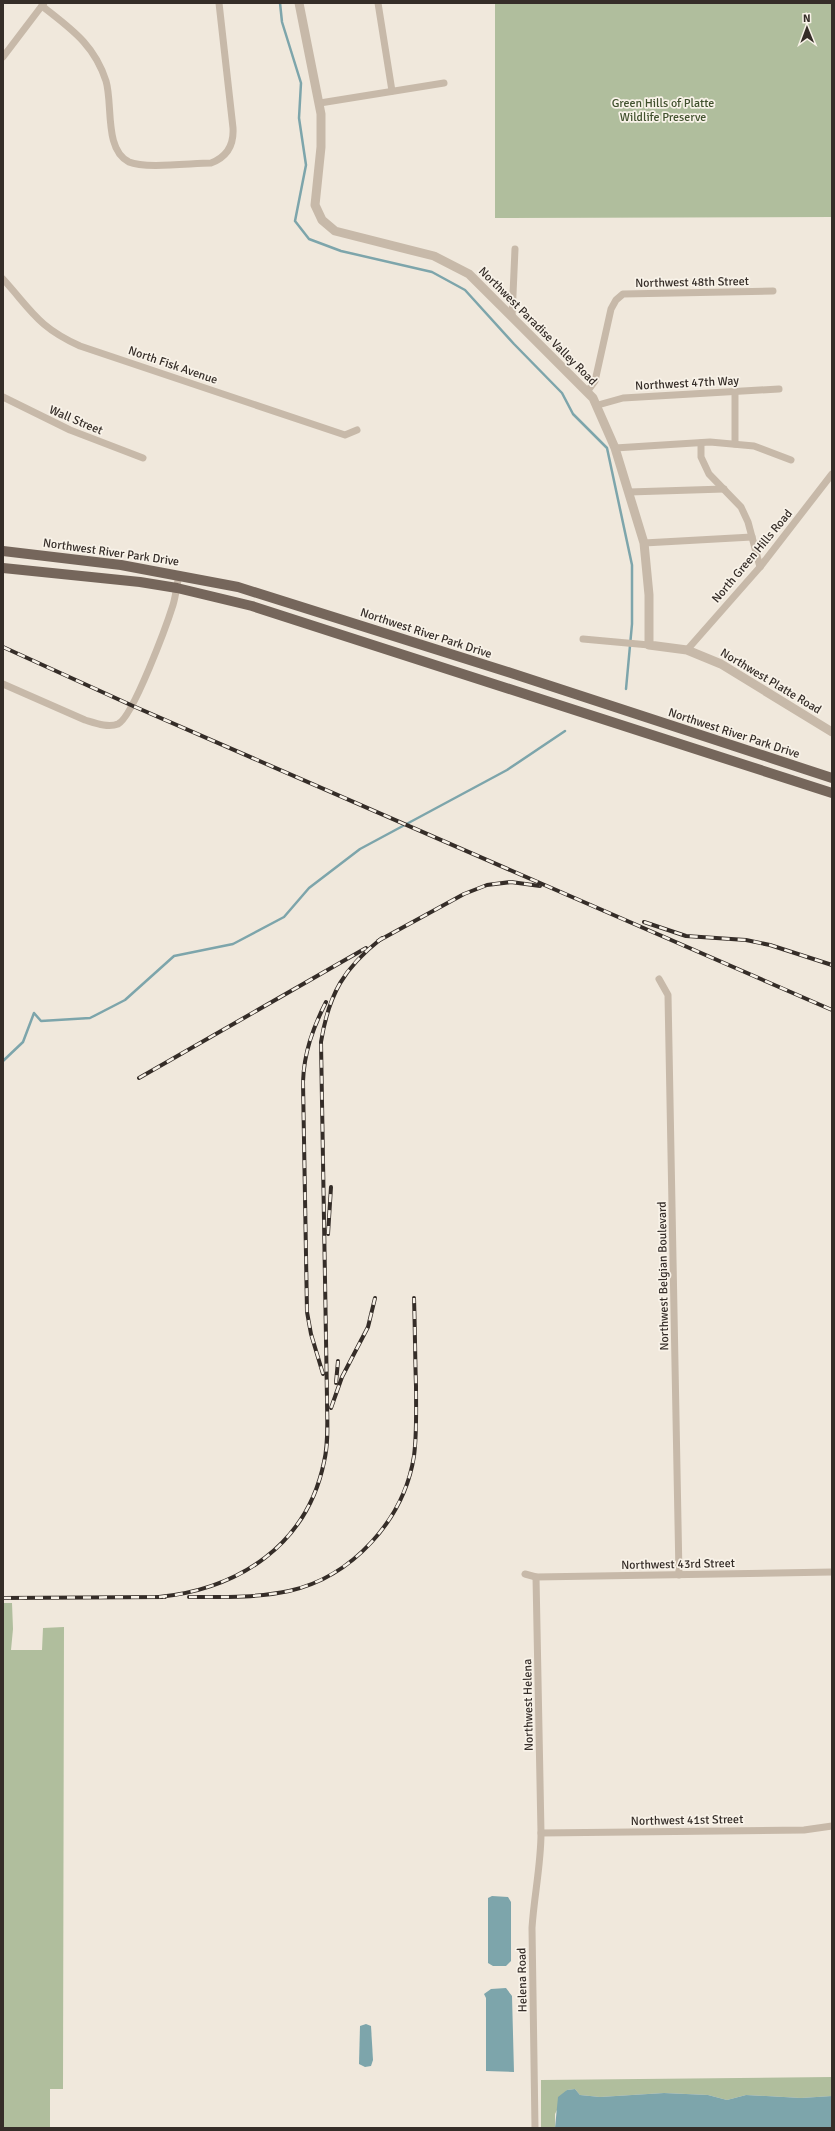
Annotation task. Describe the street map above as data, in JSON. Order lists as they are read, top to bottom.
{
  "streets": {
    "main road": ["Northwest River Park Drive"],
    "street": [
      "Northwest 48th Street",
      "Northwest Paradise Valley Road",
      "North Fisk Avenue",
      "Northwest 47th Way",
      "Wall Street",
      "North Green Hills Road",
      "Northwest Platte Road",
      "Northwest Belgian Boulevard",
      "Northwest 43rd Street",
      "Northwest Helena",
      "Northwest 41st Street",
      "Helena Road"
    ]
  },
  "crossings": [
    ["Northwest 48th Street", "Northwest Paradise Valley Road"],
    ["Northwest Paradise Valley Road", "Northwest 47th Way"],
    ["Northwest Paradise Valley Road", "Northwest Platte Road"],
    ["North Green Hills Road", "Northwest Platte Road"],
    ["Northwest Belgian Boulevard", "Northwest 43rd Street"],
    ["Northwest 43rd Street", "Northwest Helena"],
    ["Northwest Helena", "Northwest 41st Street"],
    ["Northwest Helena", "Helena Road"],
    ["Northwest 41st Street", "Helena Road"]
  ],
  "parks": ["Green Hills of Platte Wildlife Preserve"],
  "north": "top"
}
